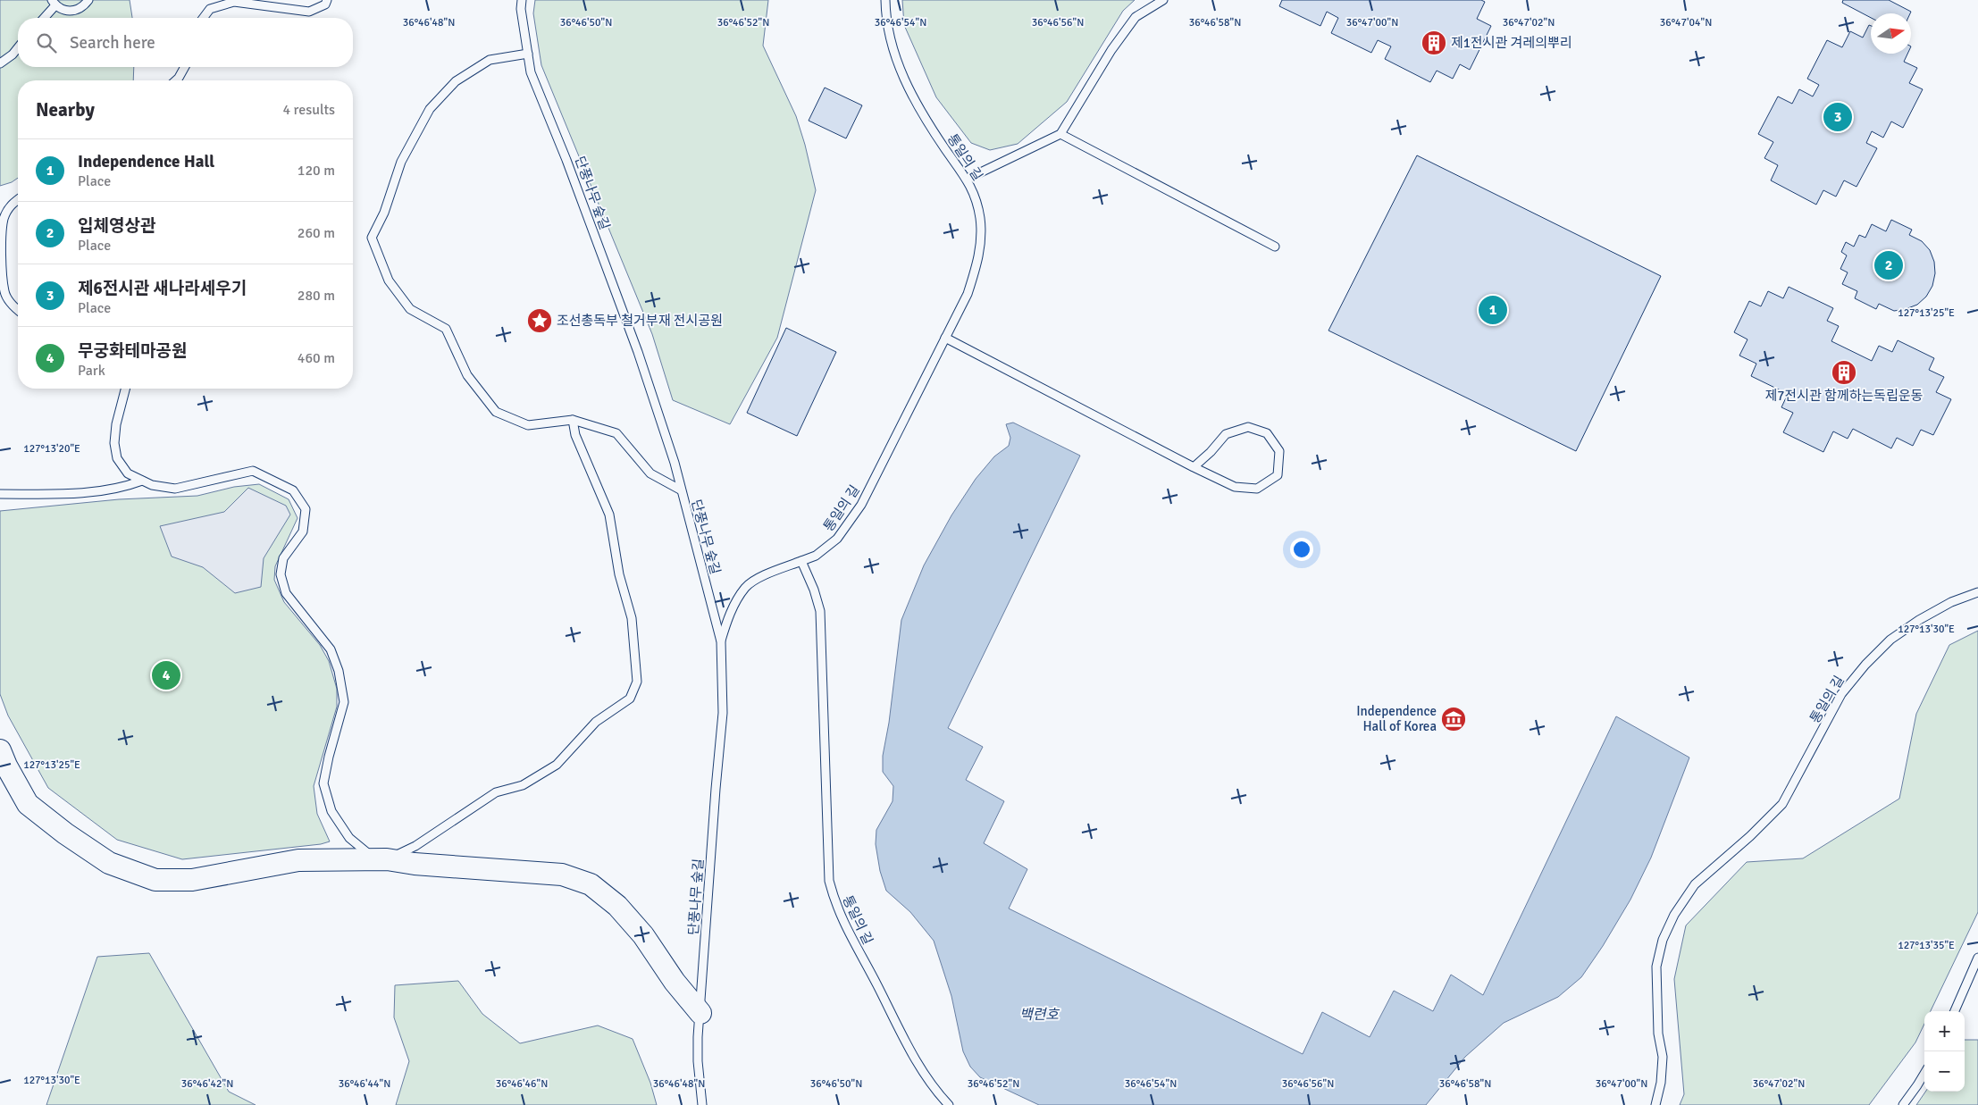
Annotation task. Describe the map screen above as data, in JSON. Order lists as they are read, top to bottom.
{
  "streets": {
    "lane": ["통일의 길", "단풍나무 숲길"]
  },
  "water": ["백련호"],
  "places": {
    "building": ["제1전시관 겨레의뿌리", "제7전시관 함께하는독립운동"],
    "place": ["조선총독부 철거부재 전시공원"],
    "museum": ["Independence Hall of Korea"]
  },
  "north": "right",
  "page": {
    "search": "Search here",
    "heading": ["Nearby", "4 results"],
    "pins": [
      "3",
      "2",
      "1",
      "4"
    ],
    "list": [
      {
        "mark": "1",
        "name": "Independence Hall",
        "note": "Place",
        "value": "120 m"
      },
      {
        "mark": "2",
        "name": "입체영상관",
        "note": "Place",
        "value": "260 m"
      },
      {
        "mark": "3",
        "name": "제6전시관 새나라세우기",
        "note": "Place",
        "value": "280 m"
      },
      {
        "mark": "4",
        "name": "무궁화테마공원",
        "note": "Park",
        "value": "460 m"
      }
    ],
    "map_buttons": ["+", "−"]
  },
  "coordinates": [
    "36°46'48\"N",
    "36°46'50\"N",
    "36°46'52\"N",
    "36°46'54\"N",
    "36°46'56\"N",
    "36°46'58\"N",
    "36°47'00\"N",
    "36°47'02\"N",
    "36°47'04\"N",
    "127°13'25\"E",
    "127°13'20\"E",
    "127°13'30\"E",
    "127°13'35\"E",
    "36°46'42\"N",
    "36°46'44\"N",
    "36°46'46\"N"
  ]
}
